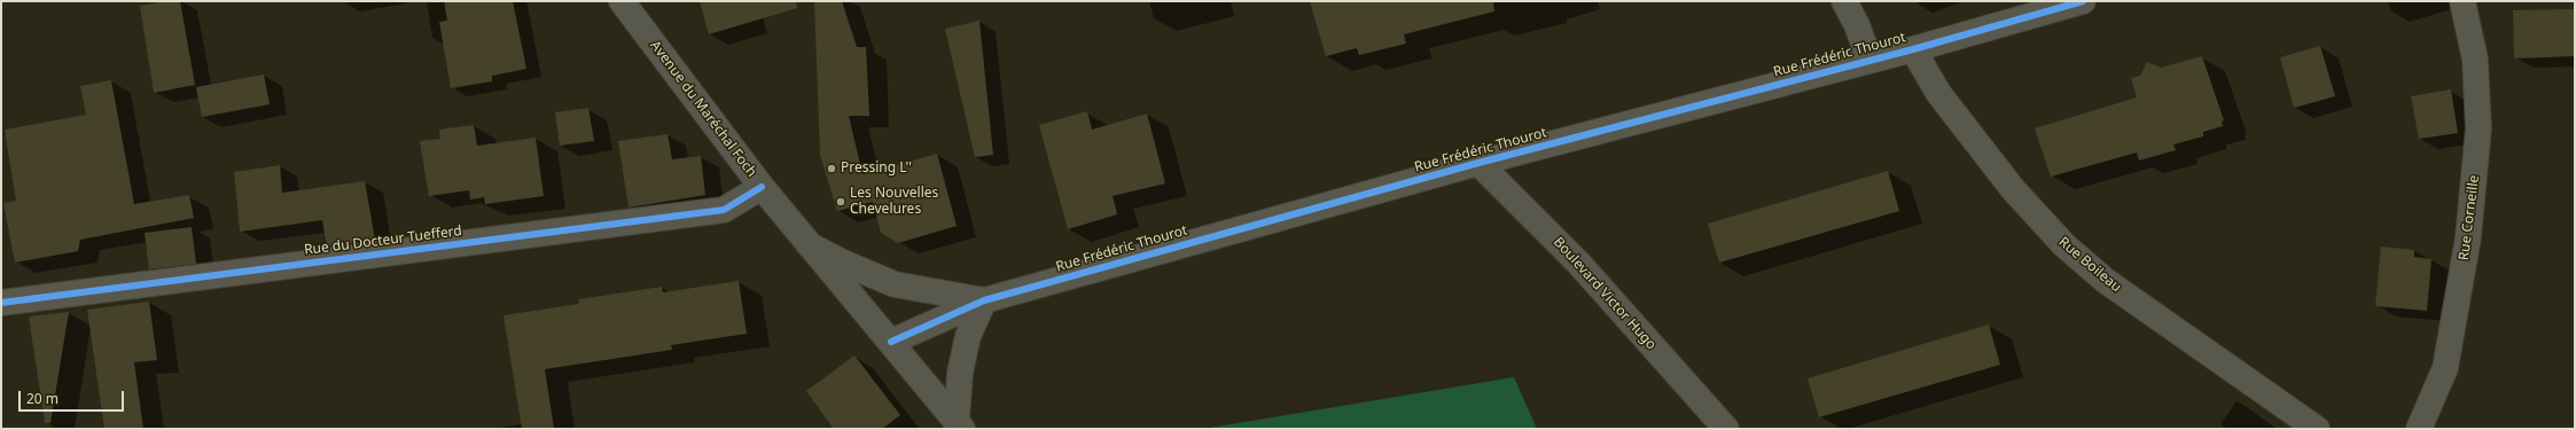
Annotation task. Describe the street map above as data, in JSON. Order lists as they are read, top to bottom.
{
  "streets": {
    "street": [
      "Rue Frédéric Thourot",
      "Avenue du Maréchal Foch",
      "Rue Corneille",
      "Rue du Docteur Tuefferd",
      "Rue Boileau",
      "Boulevard Victor Hugo"
    ]
  },
  "crossings": [
    ["Rue Frédéric Thourot", "Avenue du Maréchal Foch"],
    ["Rue Frédéric Thourot", "Rue Boileau"],
    ["Rue Frédéric Thourot", "Boulevard Victor Hugo"],
    ["Avenue du Maréchal Foch", "Rue du Docteur Tuefferd"]
  ],
  "places": ["Pressing L''", "Les Nouvelles Chevelures"],
  "scale_bar": "20 m"
}
